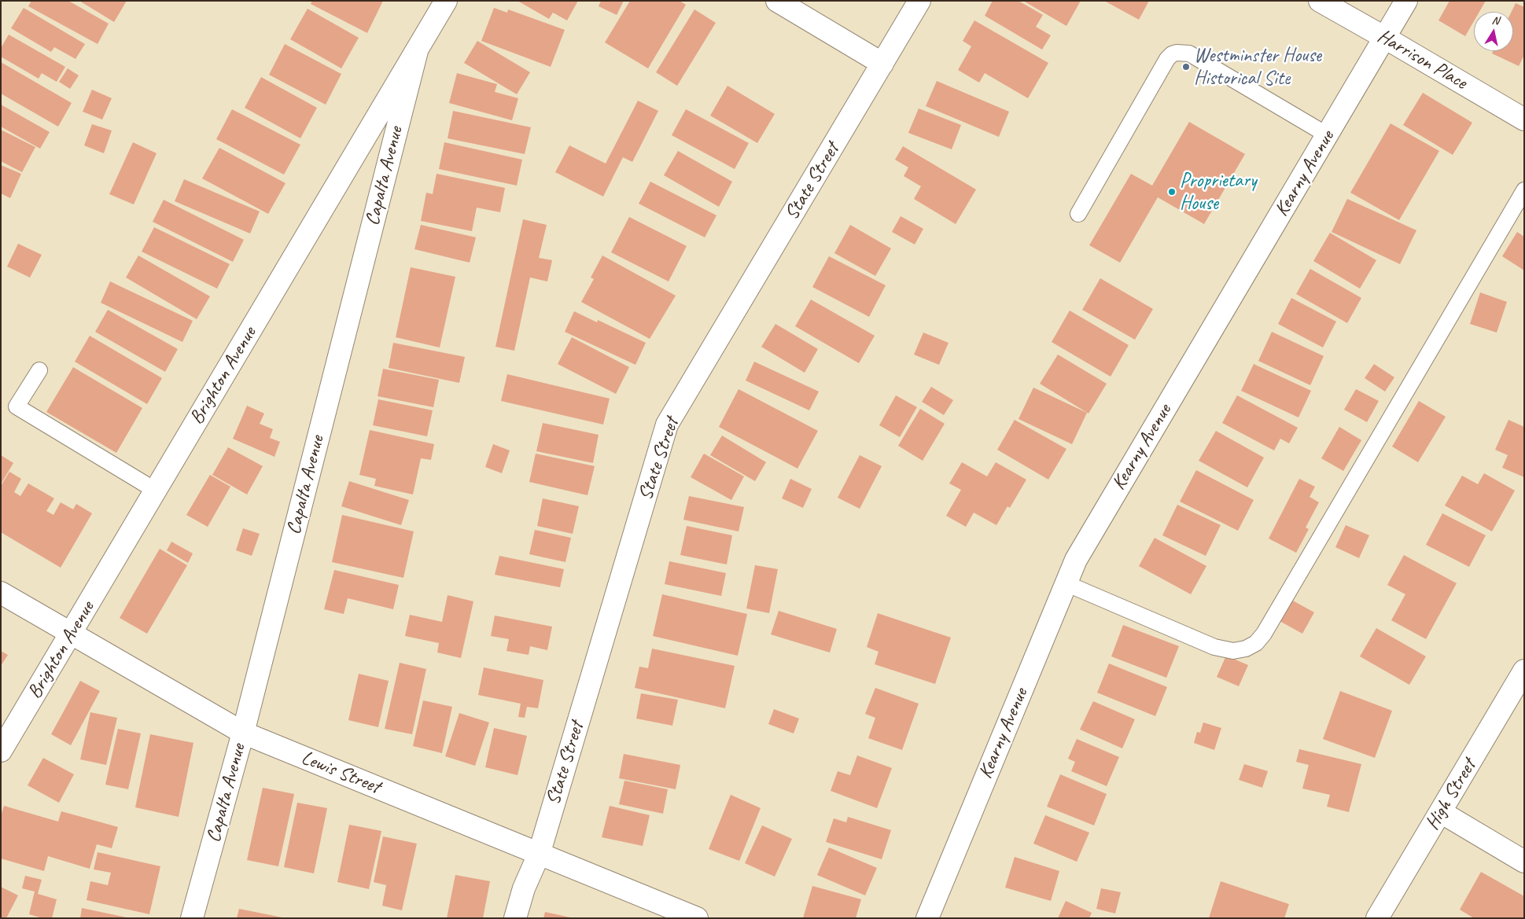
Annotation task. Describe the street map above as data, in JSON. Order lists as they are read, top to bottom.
{
  "streets": {
    "street": [
      "Harrison Place",
      "Kearny Avenue",
      "Capalta Avenue",
      "State Street",
      "Brighton Avenue",
      "Lewis Street",
      "High Street"
    ]
  },
  "crossings": [
    ["Harrison Place", "Kearny Avenue"],
    ["Capalta Avenue", "Brighton Avenue"],
    ["Capalta Avenue", "Lewis Street"],
    ["State Street", "Lewis Street"],
    ["Brighton Avenue", "Lewis Street"]
  ],
  "places": ["Westminster House Historical Site", "Proprietary House"],
  "north": "top"
}
